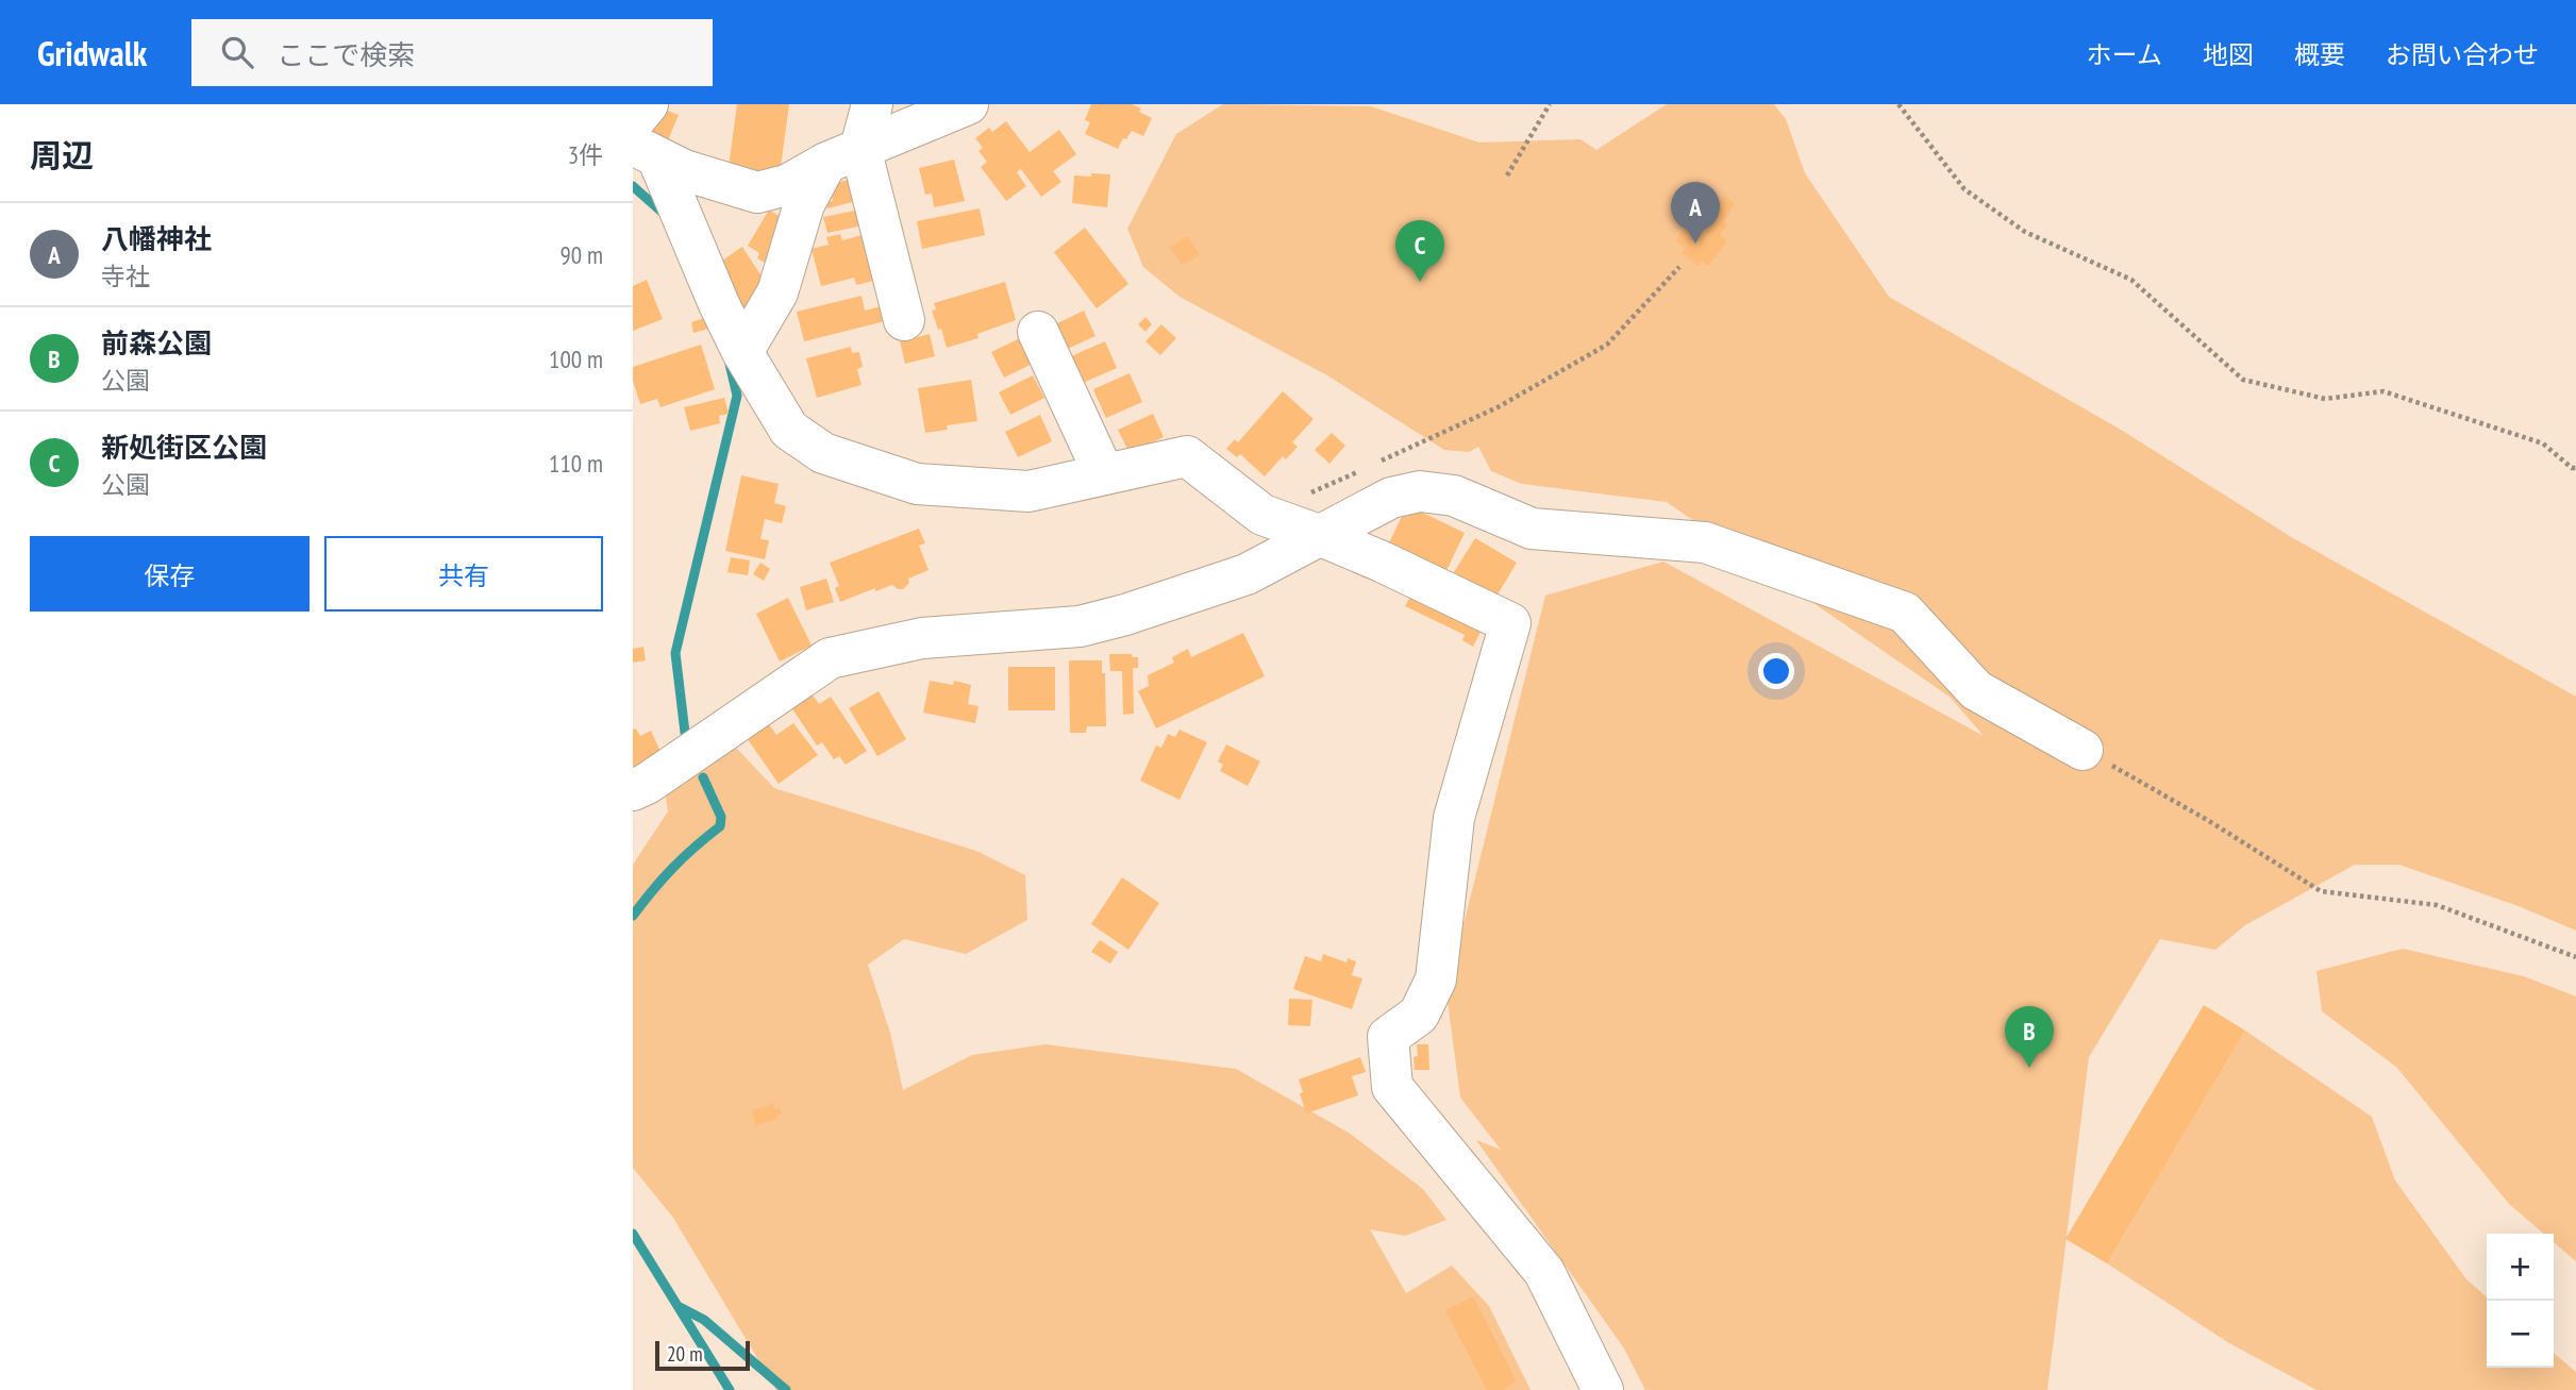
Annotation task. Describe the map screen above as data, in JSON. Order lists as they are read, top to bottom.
{
  "scale_bar": "20 m",
  "page": {
    "header": "Gridwalk",
    "search": "ここで検索",
    "nav": [
      "ホーム",
      "地図",
      "概要",
      "お問い合わせ"
    ],
    "heading": ["周辺", "3件"],
    "pins": ["A", "C", "B"],
    "list": [
      {
        "mark": "A",
        "name": "八幡神社",
        "note": "寺社",
        "value": "90 m"
      },
      {
        "mark": "B",
        "name": "前森公園",
        "note": "公園",
        "value": "100 m"
      },
      {
        "mark": "C",
        "name": "新処街区公園",
        "note": "公園",
        "value": "110 m"
      }
    ],
    "buttons": ["保存", "共有"],
    "map_buttons": ["+", "−"],
    "scale": "20 m"
  }
}
